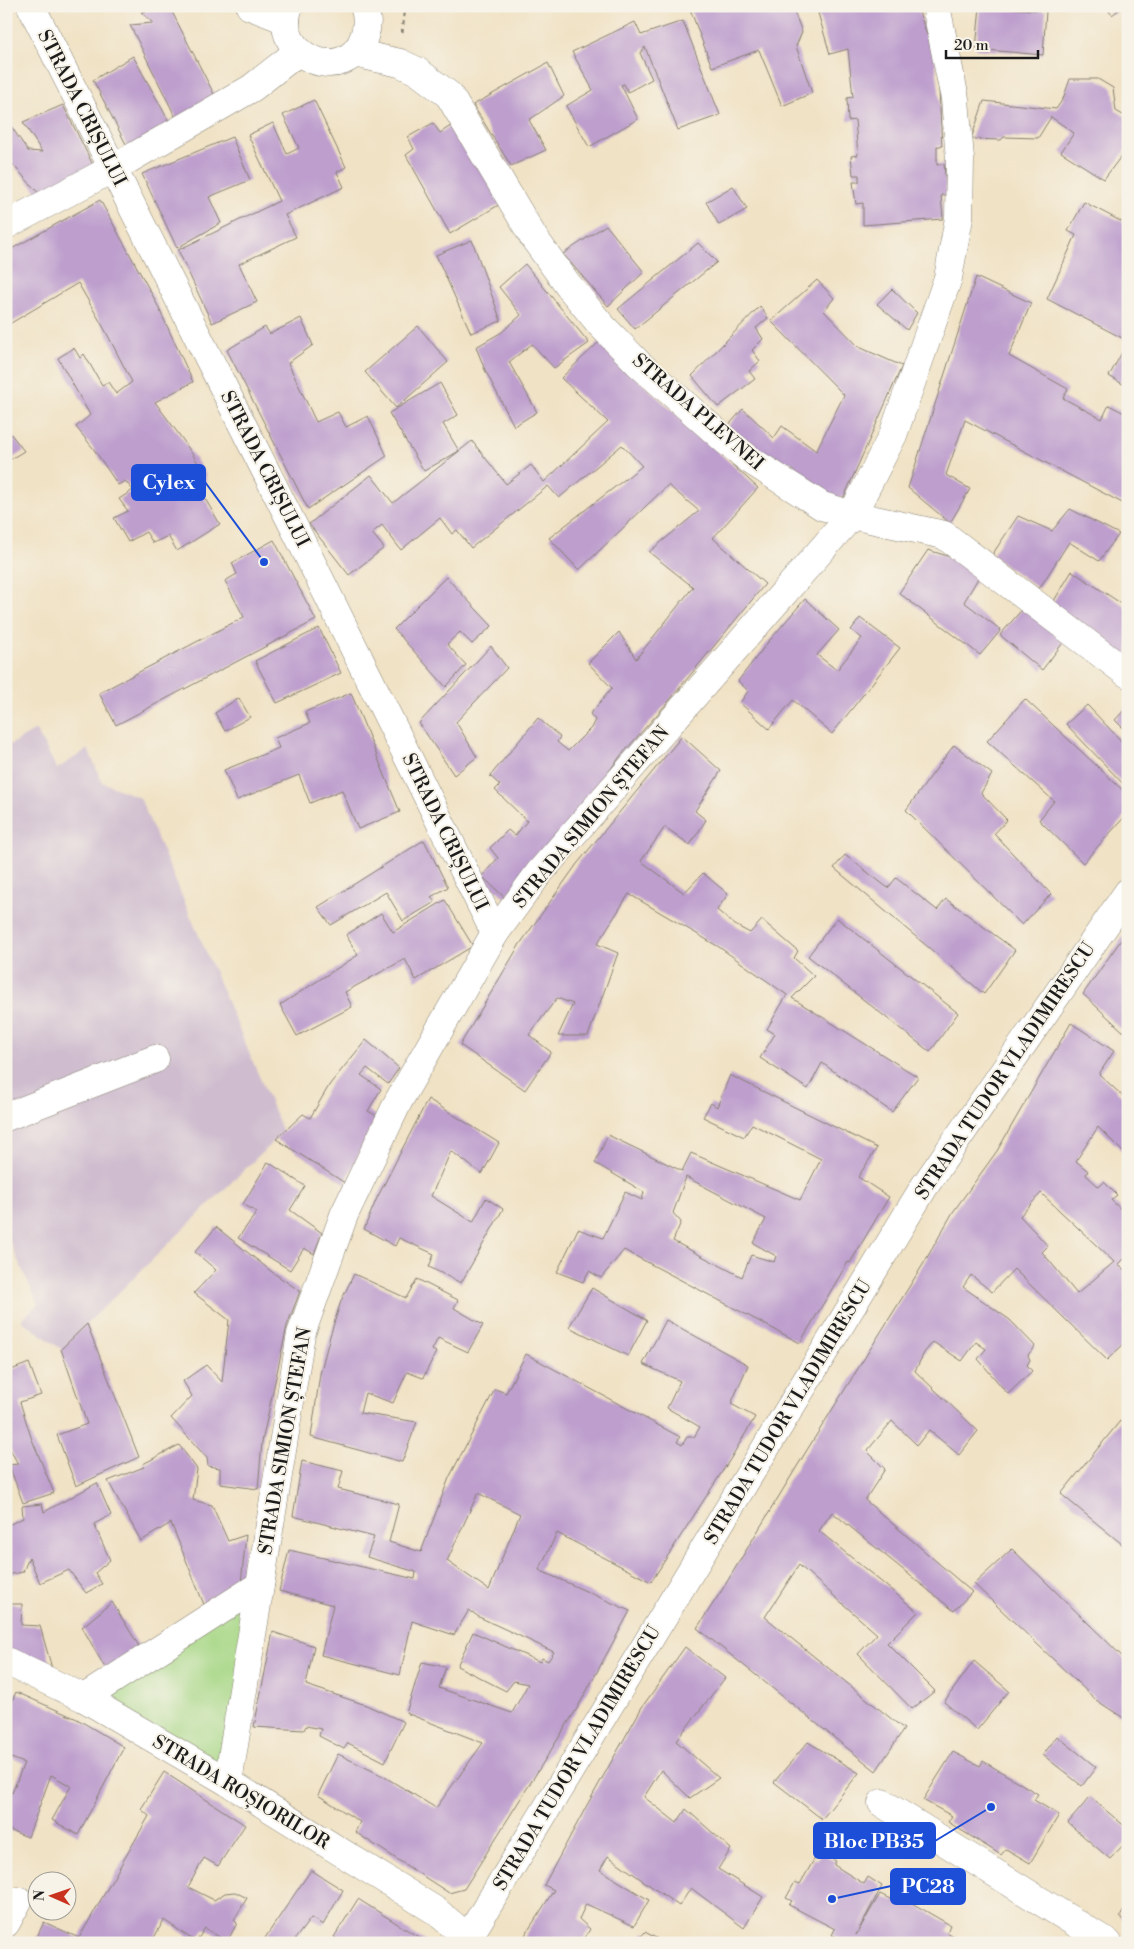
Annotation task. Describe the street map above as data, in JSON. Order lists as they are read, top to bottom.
{
  "streets": {
    "street": [
      "STRADA CRIȘULUI",
      "STRADA PLEVNEI",
      "STRADA SIMION ȘTEFAN",
      "STRADA TUDOR VLADIMIRESCU",
      "STRADA ROȘIORILOR"
    ]
  },
  "crossings": [
    ["STRADA CRIȘULUI", "STRADA SIMION ȘTEFAN"],
    ["STRADA PLEVNEI", "STRADA SIMION ȘTEFAN"],
    ["STRADA SIMION ȘTEFAN", "STRADA ROȘIORILOR"],
    ["STRADA TUDOR VLADIMIRESCU", "STRADA ROȘIORILOR"]
  ],
  "places": ["Cylex", "Bloc PB35", "PC28"],
  "scale_bar": "20 m",
  "north": "left"
}
